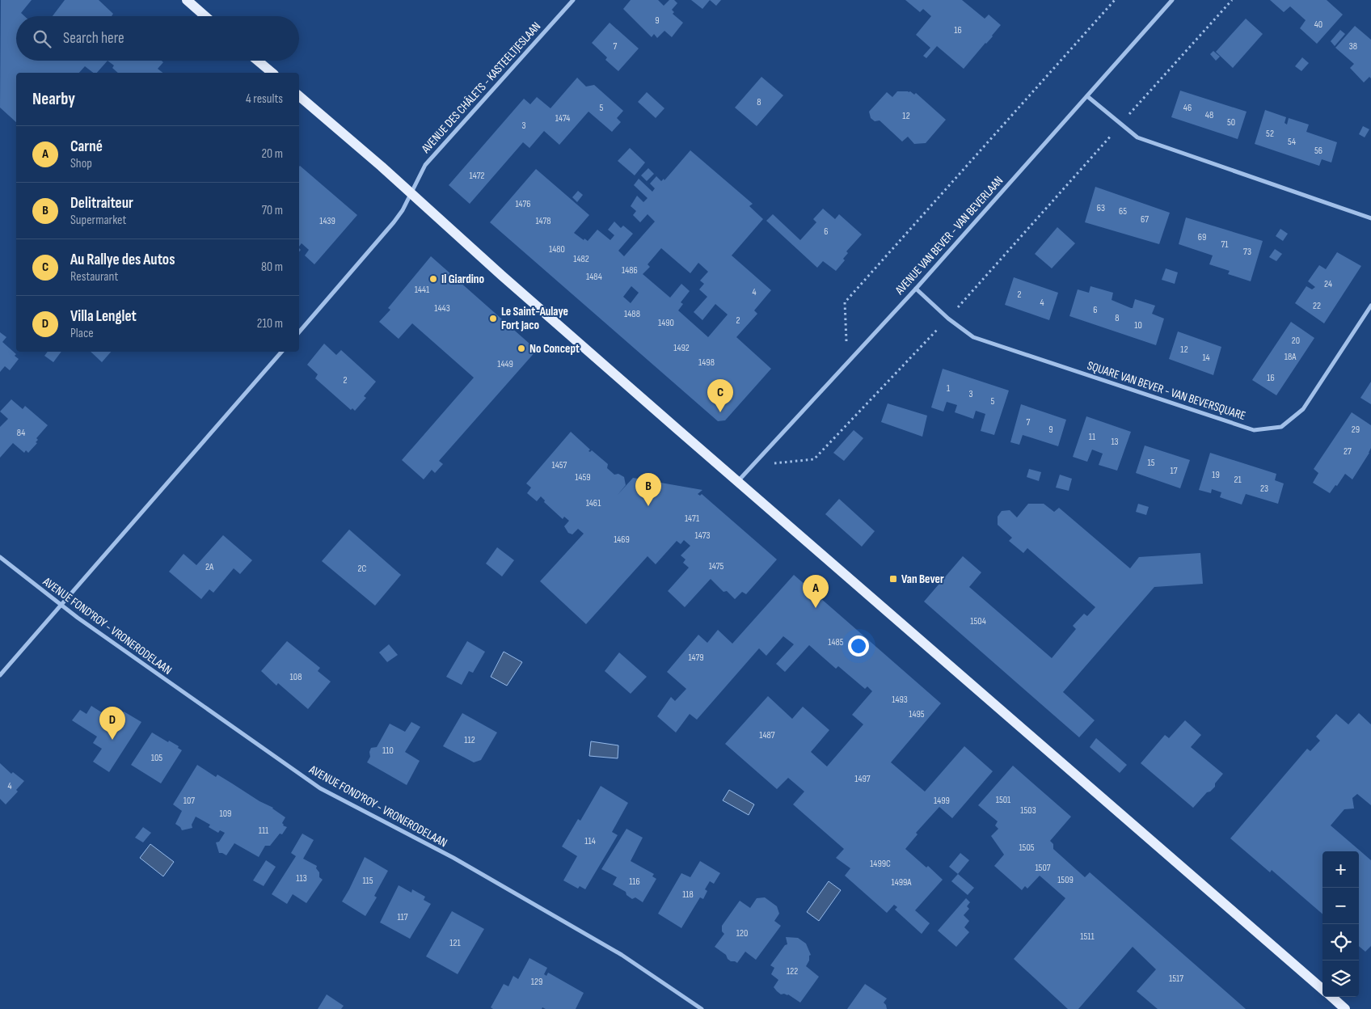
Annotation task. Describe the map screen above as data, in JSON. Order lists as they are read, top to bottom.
{
  "streets": {
    "street": [
      "AVENUE DES CHÂLETS - KASTEELTJESLAAN",
      "AVENUE VAN BEVER - VAN BEVERLAAN",
      "SQUARE VAN BEVER - VAN BEVERSQUARE",
      "AVENUE FOND'ROY - VRONERODELAAN"
    ]
  },
  "crossings": [
    ["AVENUE VAN BEVER - VAN BEVERLAAN", "SQUARE VAN BEVER - VAN BEVERSQUARE"]
  ],
  "places": {
    "other": ["Il Giardino", "Le Saint-Aulaye Fort Jaco", "No Concept"],
    "transit": ["Van Bever"]
  },
  "house_numbers": [
    "9",
    "40",
    "16",
    "7",
    "38",
    "8",
    "5",
    "46",
    "48",
    "12",
    "1474",
    "50",
    "3",
    "52",
    "54",
    "56",
    "1472",
    "1476",
    "63",
    "65",
    "67",
    "1439",
    "1478",
    "6",
    "69",
    "71",
    "1480",
    "73",
    "1482",
    "1486",
    "1484",
    "24",
    "1441",
    "4",
    "2",
    "4",
    "22",
    "1443",
    "6",
    "1488",
    "8",
    "2",
    "1490",
    "10",
    "20",
    "1492",
    "12",
    "18A",
    "14",
    "1498",
    "1449",
    "16",
    "2",
    "1",
    "3",
    "5",
    "7",
    "9",
    "29",
    "84",
    "11",
    "13",
    "27",
    "15",
    "1457",
    "17",
    "19",
    "1459",
    "21",
    "23",
    "1461",
    "1471",
    "1473",
    "1469",
    "1475",
    "2A",
    "2C",
    "1504",
    "1485",
    "1479",
    "108",
    "1493",
    "1495",
    "1487",
    "112",
    "110",
    "105",
    "1497",
    "4",
    "1501",
    "107",
    "1499",
    "1503",
    "109",
    "111",
    "114",
    "1505",
    "1499C",
    "1507",
    "113",
    "1509",
    "115",
    "116",
    "1499A",
    "118",
    "117",
    "120",
    "1511",
    "121",
    "122",
    "1517",
    "129"
  ],
  "page": {
    "search": "Search here",
    "heading": ["Nearby", "4 results"],
    "list": [
      {
        "mark": "A",
        "name": "Carné",
        "note": "Shop",
        "value": "20 m"
      },
      {
        "mark": "B",
        "name": "Delitraiteur",
        "note": "Supermarket",
        "value": "70 m"
      },
      {
        "mark": "C",
        "name": "Au Rallye des Autos",
        "note": "Restaurant",
        "value": "80 m"
      },
      {
        "mark": "D",
        "name": "Villa Lenglet",
        "note": "Place",
        "value": "210 m"
      }
    ],
    "pins": [
      "C",
      "B",
      "A",
      "D"
    ],
    "map_buttons": ["+", "−"]
  }
}
